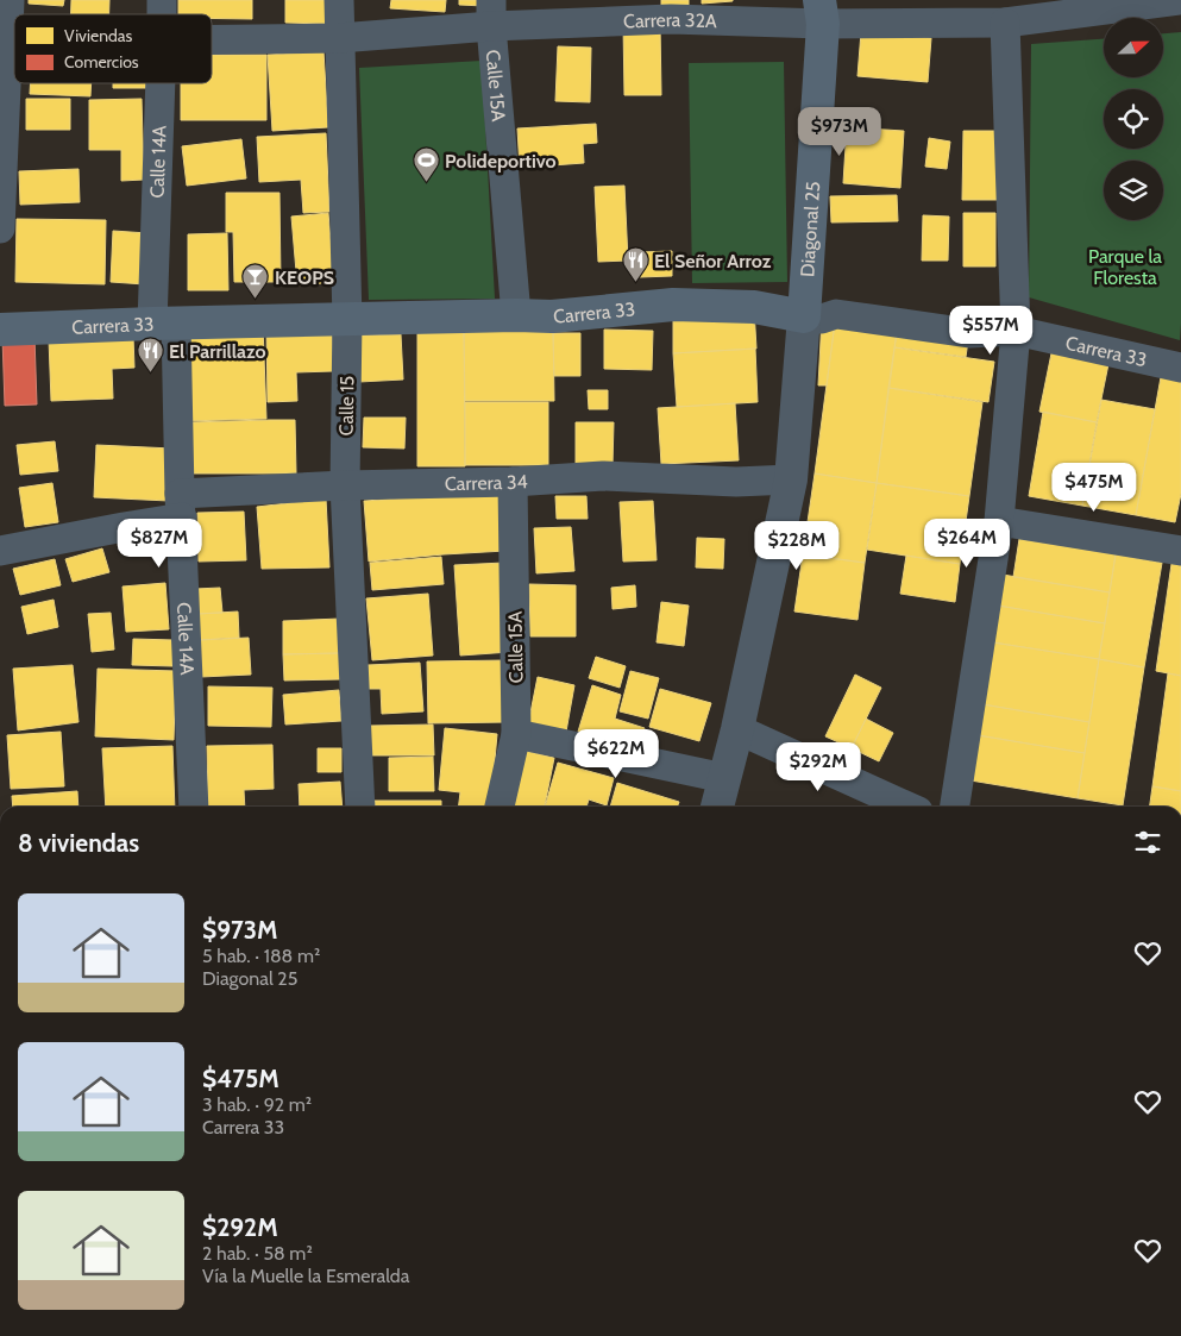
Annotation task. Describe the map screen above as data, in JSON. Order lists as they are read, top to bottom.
{
  "streets": {
    "main road": ["Diagonal 25", "Carrera 33"],
    "street": [
      "Carrera 32A",
      "Calle 15A",
      "Calle 14A",
      "Calle 15",
      "Carrera 34"
    ]
  },
  "crossings": [
    ["Carrera 32A", "Calle 15A"],
    ["Carrera 32A", "Diagonal 25"],
    ["Carrera 32A", "Calle 15"],
    ["Calle 15A", "Carrera 33"],
    ["Calle 15A", "Carrera 34"],
    ["Calle 14A", "Carrera 33"],
    ["Calle 14A", "Carrera 34"],
    ["Diagonal 25", "Carrera 33"],
    ["Carrera 33", "Calle 15"],
    ["Calle 15", "Carrera 34"]
  ],
  "parks": ["Parque la Floresta"],
  "places": {
    "sports": ["Polideportivo"],
    "restaurant": ["El Señor Arroz", "El Parrillazo"],
    "bar": ["KEOPS"]
  },
  "legend": ["Viviendas", "Comercios"],
  "north": "right",
  "page": {
    "price": [
      "$973M",
      "$557M",
      "$475M",
      "$827M",
      "$264M",
      "$228M",
      "$622M",
      "$292M"
    ],
    "heading": "8 viviendas",
    "list": [
      {
        "name": "$973M",
        "note": "5 hab. · 188 m² · Diagonal 25"
      },
      {
        "name": "$475M",
        "note": "3 hab. · 92 m² · Carrera 33"
      },
      {
        "name": "$292M",
        "note": "2 hab. · 58 m² · Vía la Muelle la Esmeralda"
      }
    ]
  }
}
